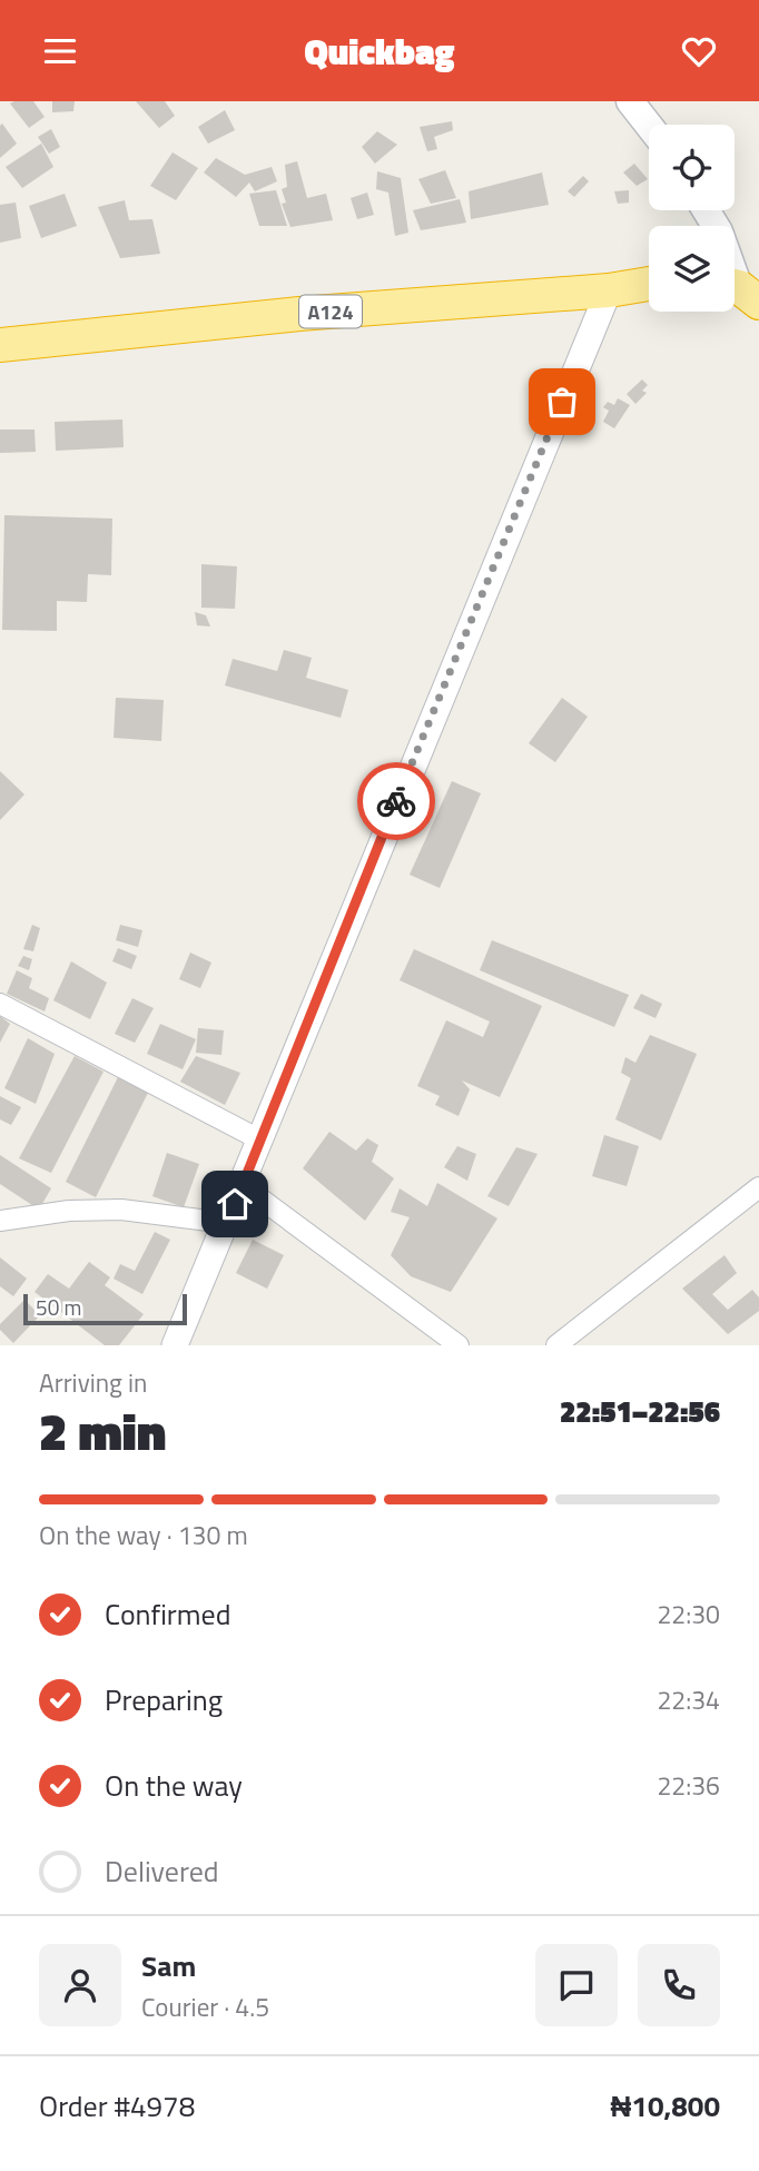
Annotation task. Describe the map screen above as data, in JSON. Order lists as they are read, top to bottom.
{
  "streets": {
    "highway": ["A124"]
  },
  "scale_bar": "50 m",
  "page": {
    "header": "Quickbag",
    "scale": "50 m",
    "heading": ["2 min", "Arriving in", "22:51–22:56"],
    "panel": [
      "Sam",
      "Courier · 4.5",
      "Order #4978",
      "₦10,800"
    ],
    "bar": "On the way · 130 m",
    "list": [
      ["Confirmed", "22:30"],
      ["Preparing", "22:34"],
      ["On the way", "22:36"],
      "Delivered"
    ]
  }
}
